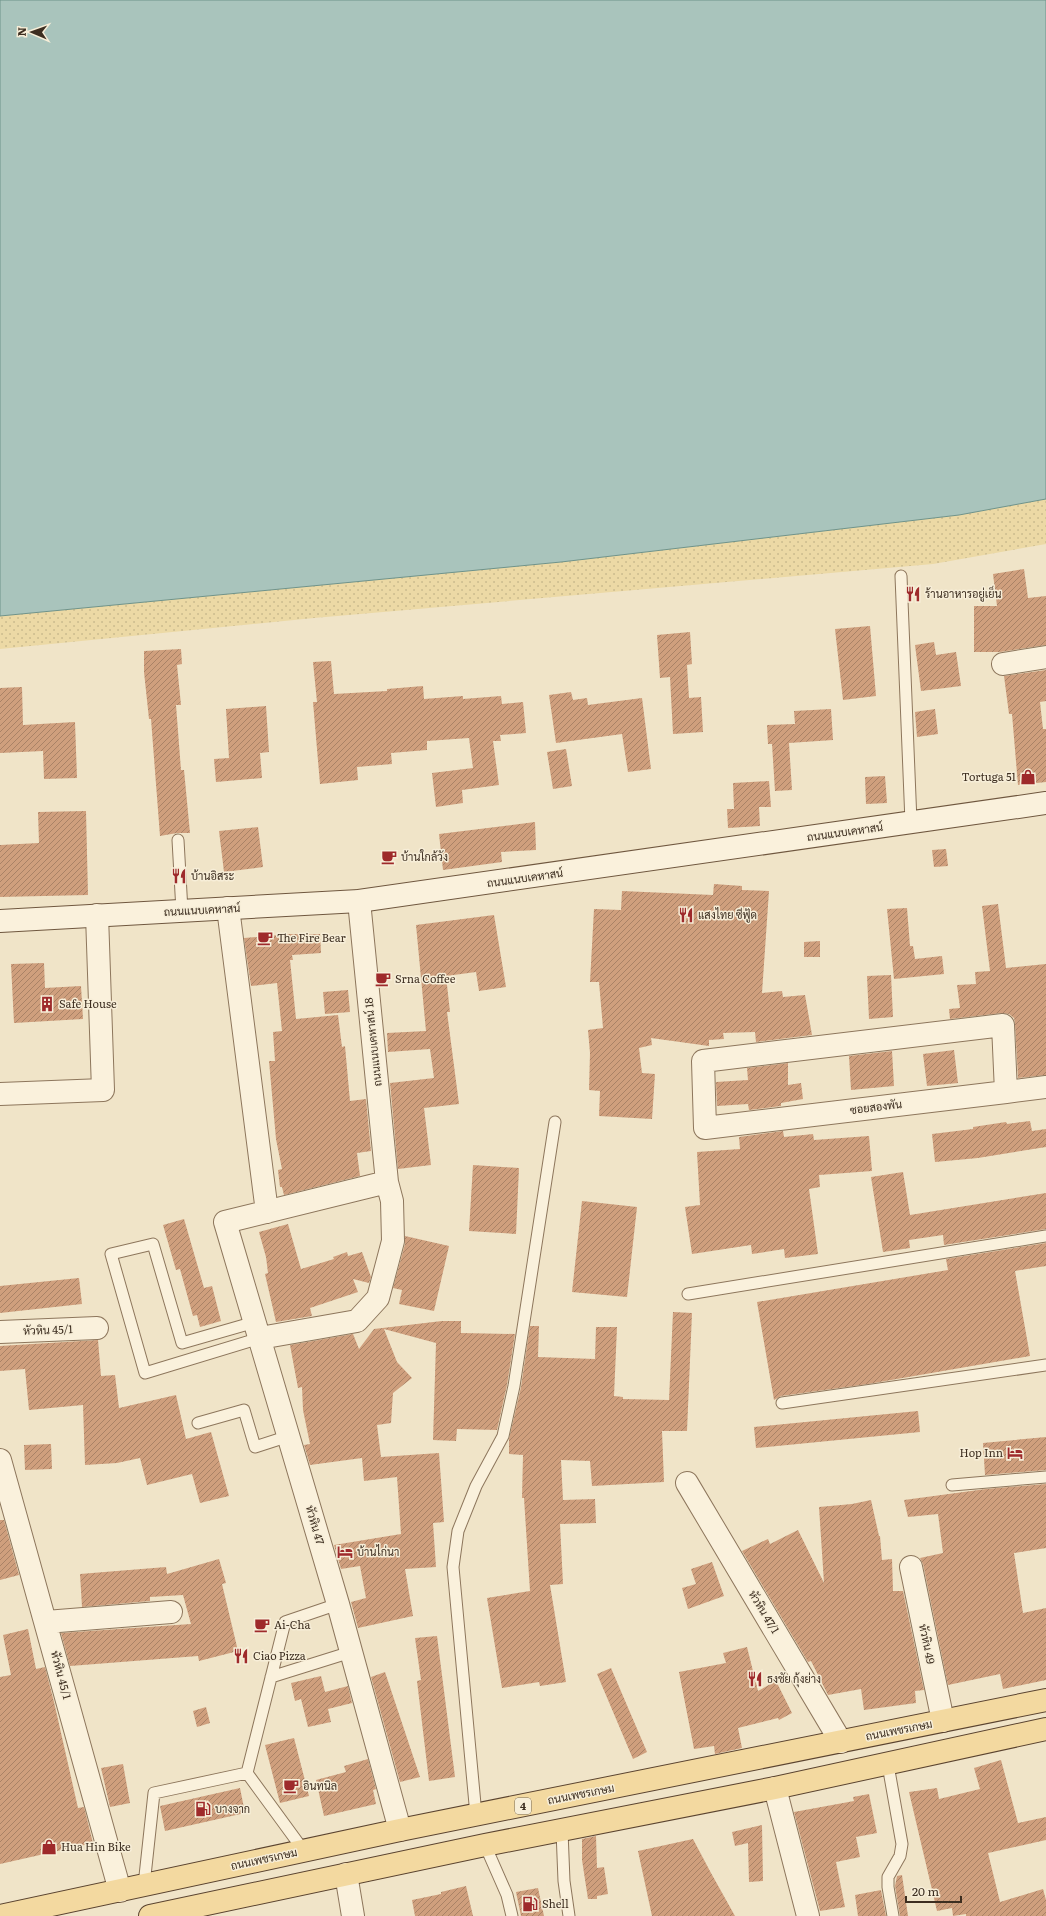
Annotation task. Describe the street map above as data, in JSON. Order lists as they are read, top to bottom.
{
  "streets": {
    "main road": ["ถนนเพชรเกษม", "4"],
    "street": [
      "ถนนแนบเคหาสน์",
      "ถนนแนบเคหาสน์ 18",
      "ซอยสองพัน",
      "หัวหิน 45/1",
      "หัวหิน 47",
      "หัวหิน 47/1",
      "หัวหิน 49"
    ]
  },
  "crossings": [
    ["ถนนแนบเคหาสน์", "ถนนแนบเคหาสน์ 18"],
    ["ถนนแนบเคหาสน์ 18", "หัวหิน 47"],
    ["หัวหิน 45/1", "ถนนเพชรเกษม"],
    ["หัวหิน 47", "ถนนเพชรเกษม"],
    ["หัวหิน 47/1", "ถนนเพชรเกษม"],
    ["หัวหิน 49", "ถนนเพชรเกษม"]
  ],
  "places": {
    "restaurant": [
      "ร้านอาหารอยู่เย็น",
      "บ้านอิสระ",
      "แสงไทย ซีฟู้ด",
      "Ciao Pizza",
      "ธงชัย กุ้งย่าง"
    ],
    "shop": ["Tortuga 51", "Hua Hin Bike"],
    "cafe": [
      "บ้านใกล้วัง",
      "The Fire Bear",
      "Srna Coffee",
      "Ai-Cha",
      "อินทนิล"
    ],
    "building": ["Safe House"],
    "hotel": ["Hop Inn", "บ้านไก่นา"],
    "fuel station": ["บางจาก", "Shell"]
  },
  "scale_bar": "20 m",
  "north": "left"
}
